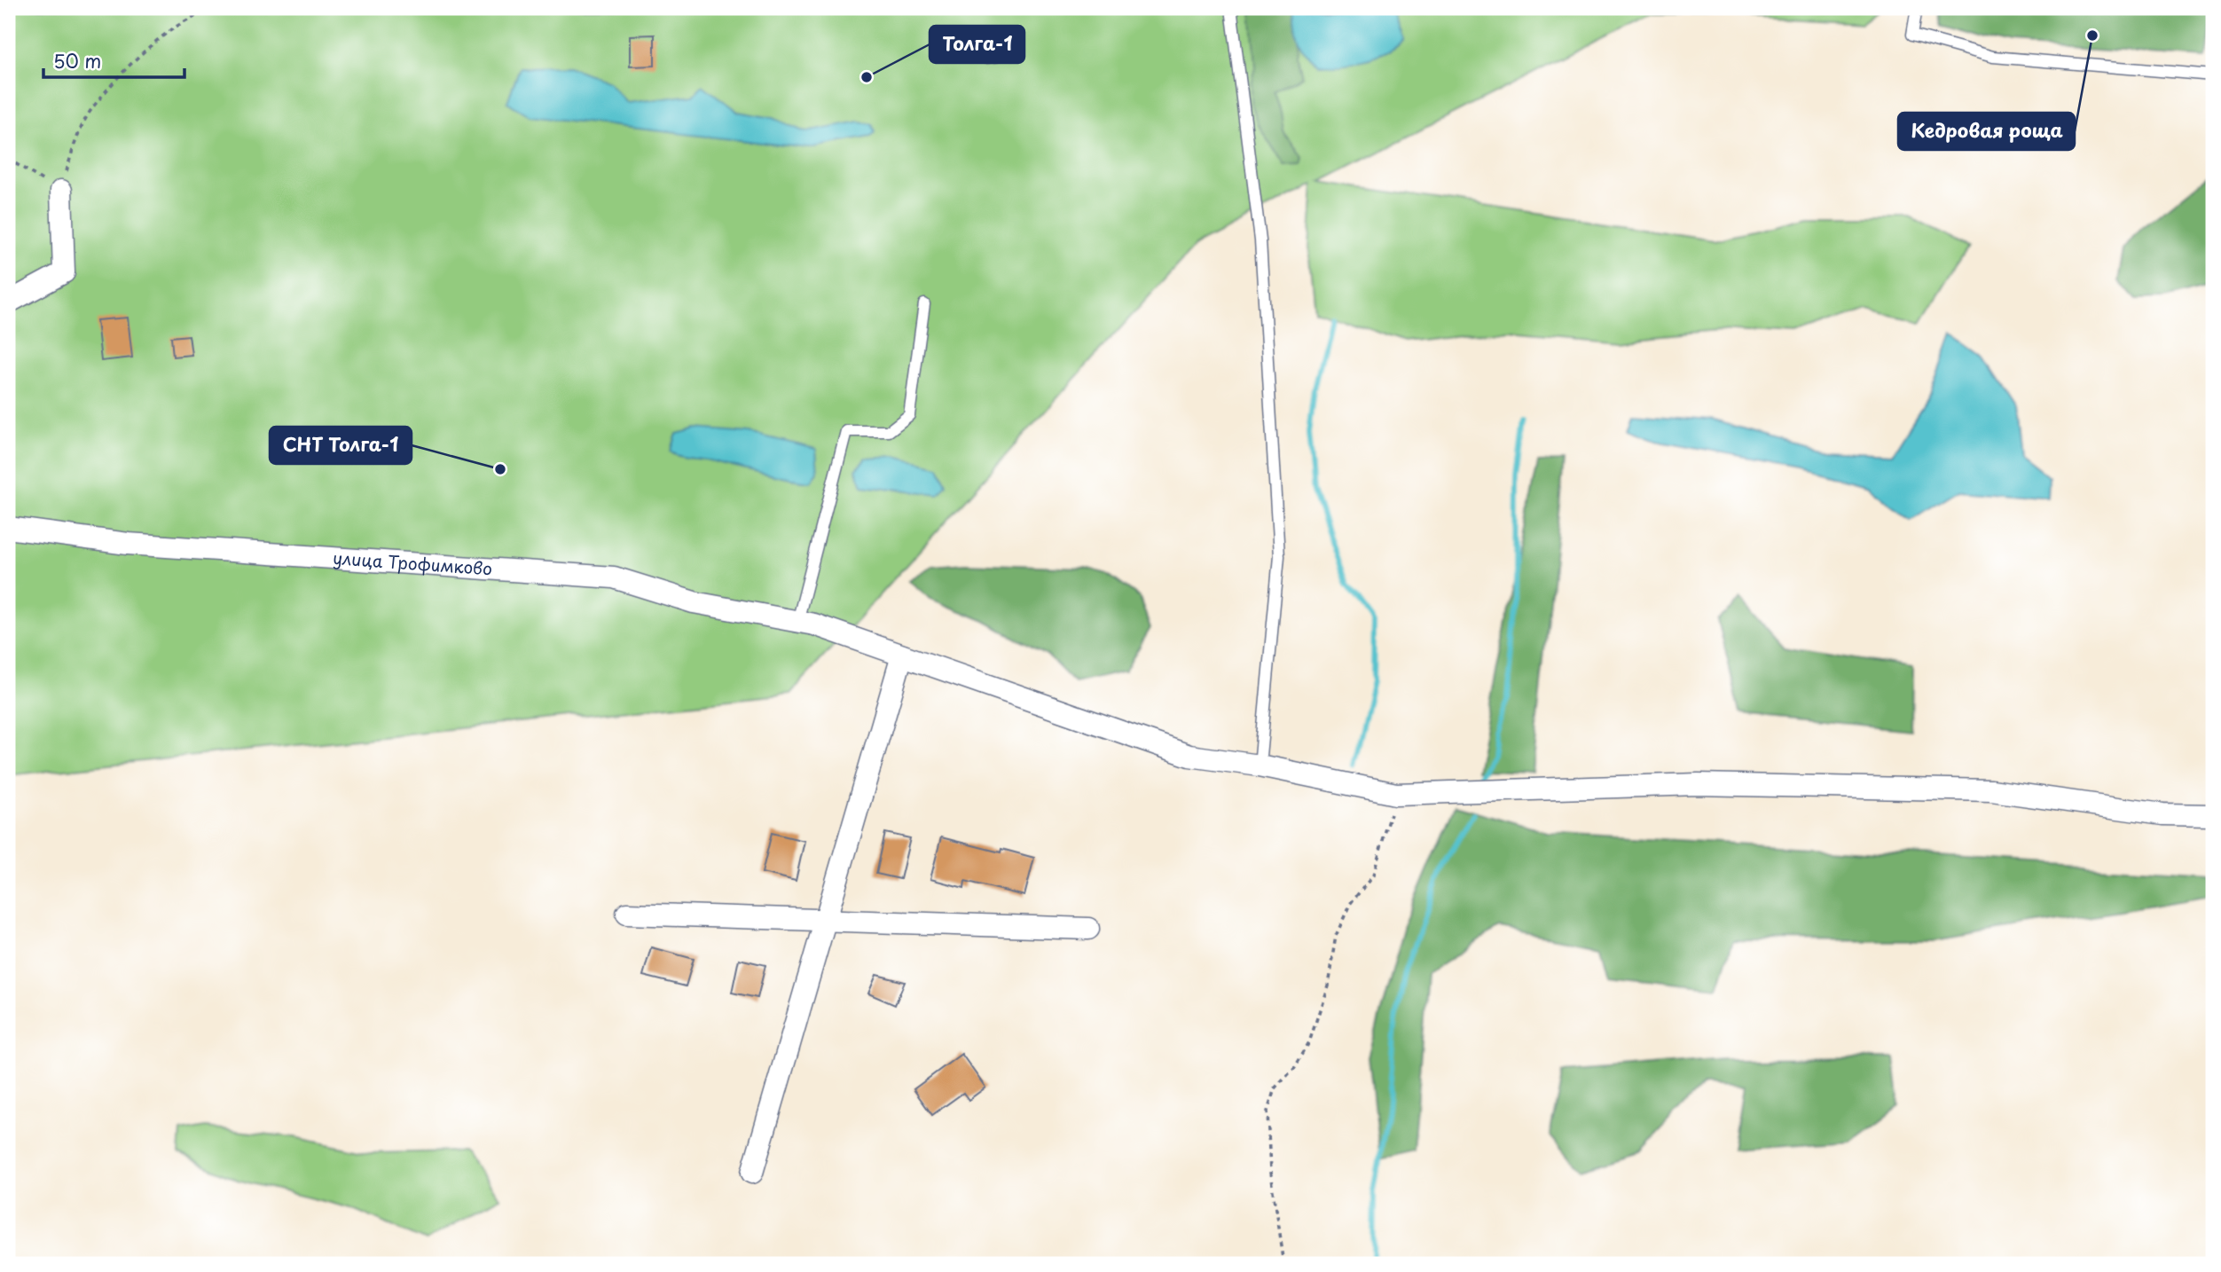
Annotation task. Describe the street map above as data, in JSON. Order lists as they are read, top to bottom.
{
  "streets": {
    "street": ["улица Трофимково"]
  },
  "places": ["Кедровая роща", "Толга-1", "СНТ Толга-1"],
  "scale_bar": "50 m"
}
